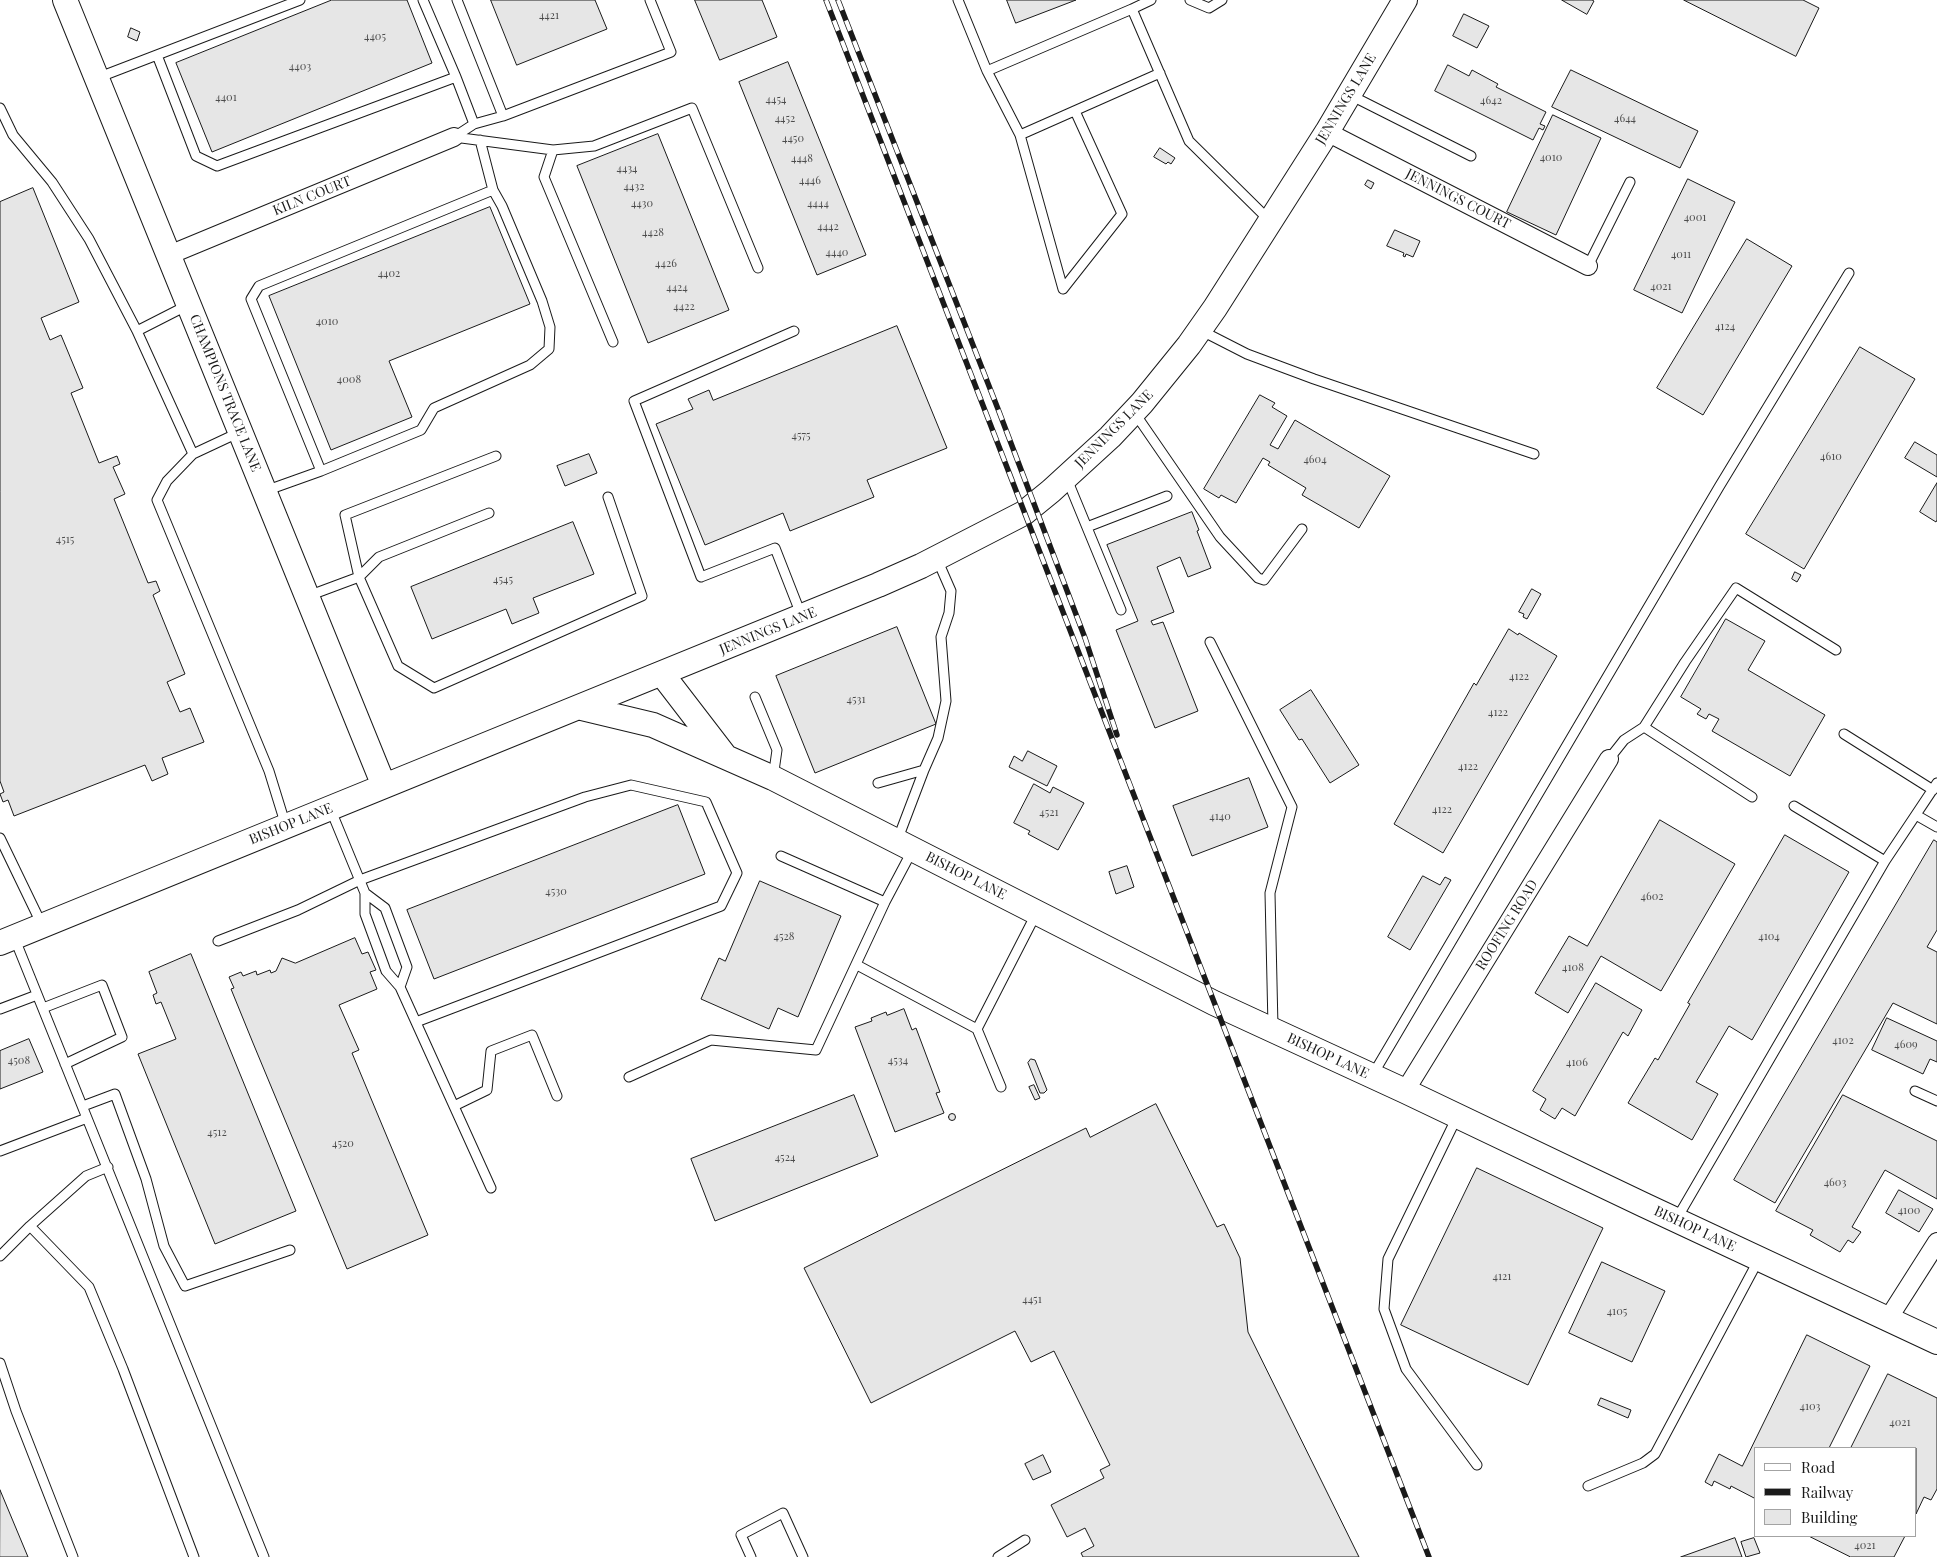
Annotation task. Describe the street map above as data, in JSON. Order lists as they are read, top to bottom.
{
  "streets": {
    "street": [
      "JENNINGS LANE",
      "KILN COURT",
      "JENNINGS COURT",
      "CHAMPIONS TRACE LANE",
      "BISHOP LANE",
      "ROOFING ROAD"
    ]
  },
  "crossings": [
    ["JENNINGS LANE", "JENNINGS COURT"],
    ["JENNINGS LANE", "BISHOP LANE"],
    ["KILN COURT", "CHAMPIONS TRACE LANE"],
    ["CHAMPIONS TRACE LANE", "BISHOP LANE"],
    ["BISHOP LANE", "ROOFING ROAD"]
  ],
  "house_numbers": [
    "4421",
    "4405",
    "4403",
    "4401",
    "4454",
    "4642",
    "4452",
    "4644",
    "4450",
    "4010",
    "4448",
    "4434",
    "4446",
    "4432",
    "4430",
    "4444",
    "4001",
    "4442",
    "4428",
    "4440",
    "4011",
    "4426",
    "4402",
    "4021",
    "4424",
    "4422",
    "4010",
    "4124",
    "4008",
    "4575",
    "4610",
    "4604",
    "4515",
    "4545",
    "4122",
    "4531",
    "4122",
    "4122",
    "4122",
    "4521",
    "4140",
    "4530",
    "4602",
    "4528",
    "4104",
    "4108",
    "4102",
    "4609",
    "4508",
    "4534",
    "4106",
    "4512",
    "4520",
    "4524",
    "4603",
    "4100",
    "4121",
    "4451",
    "4105",
    "4103",
    "4021",
    "4021"
  ],
  "legend": ["Road", "Railway", "Building"]
}
